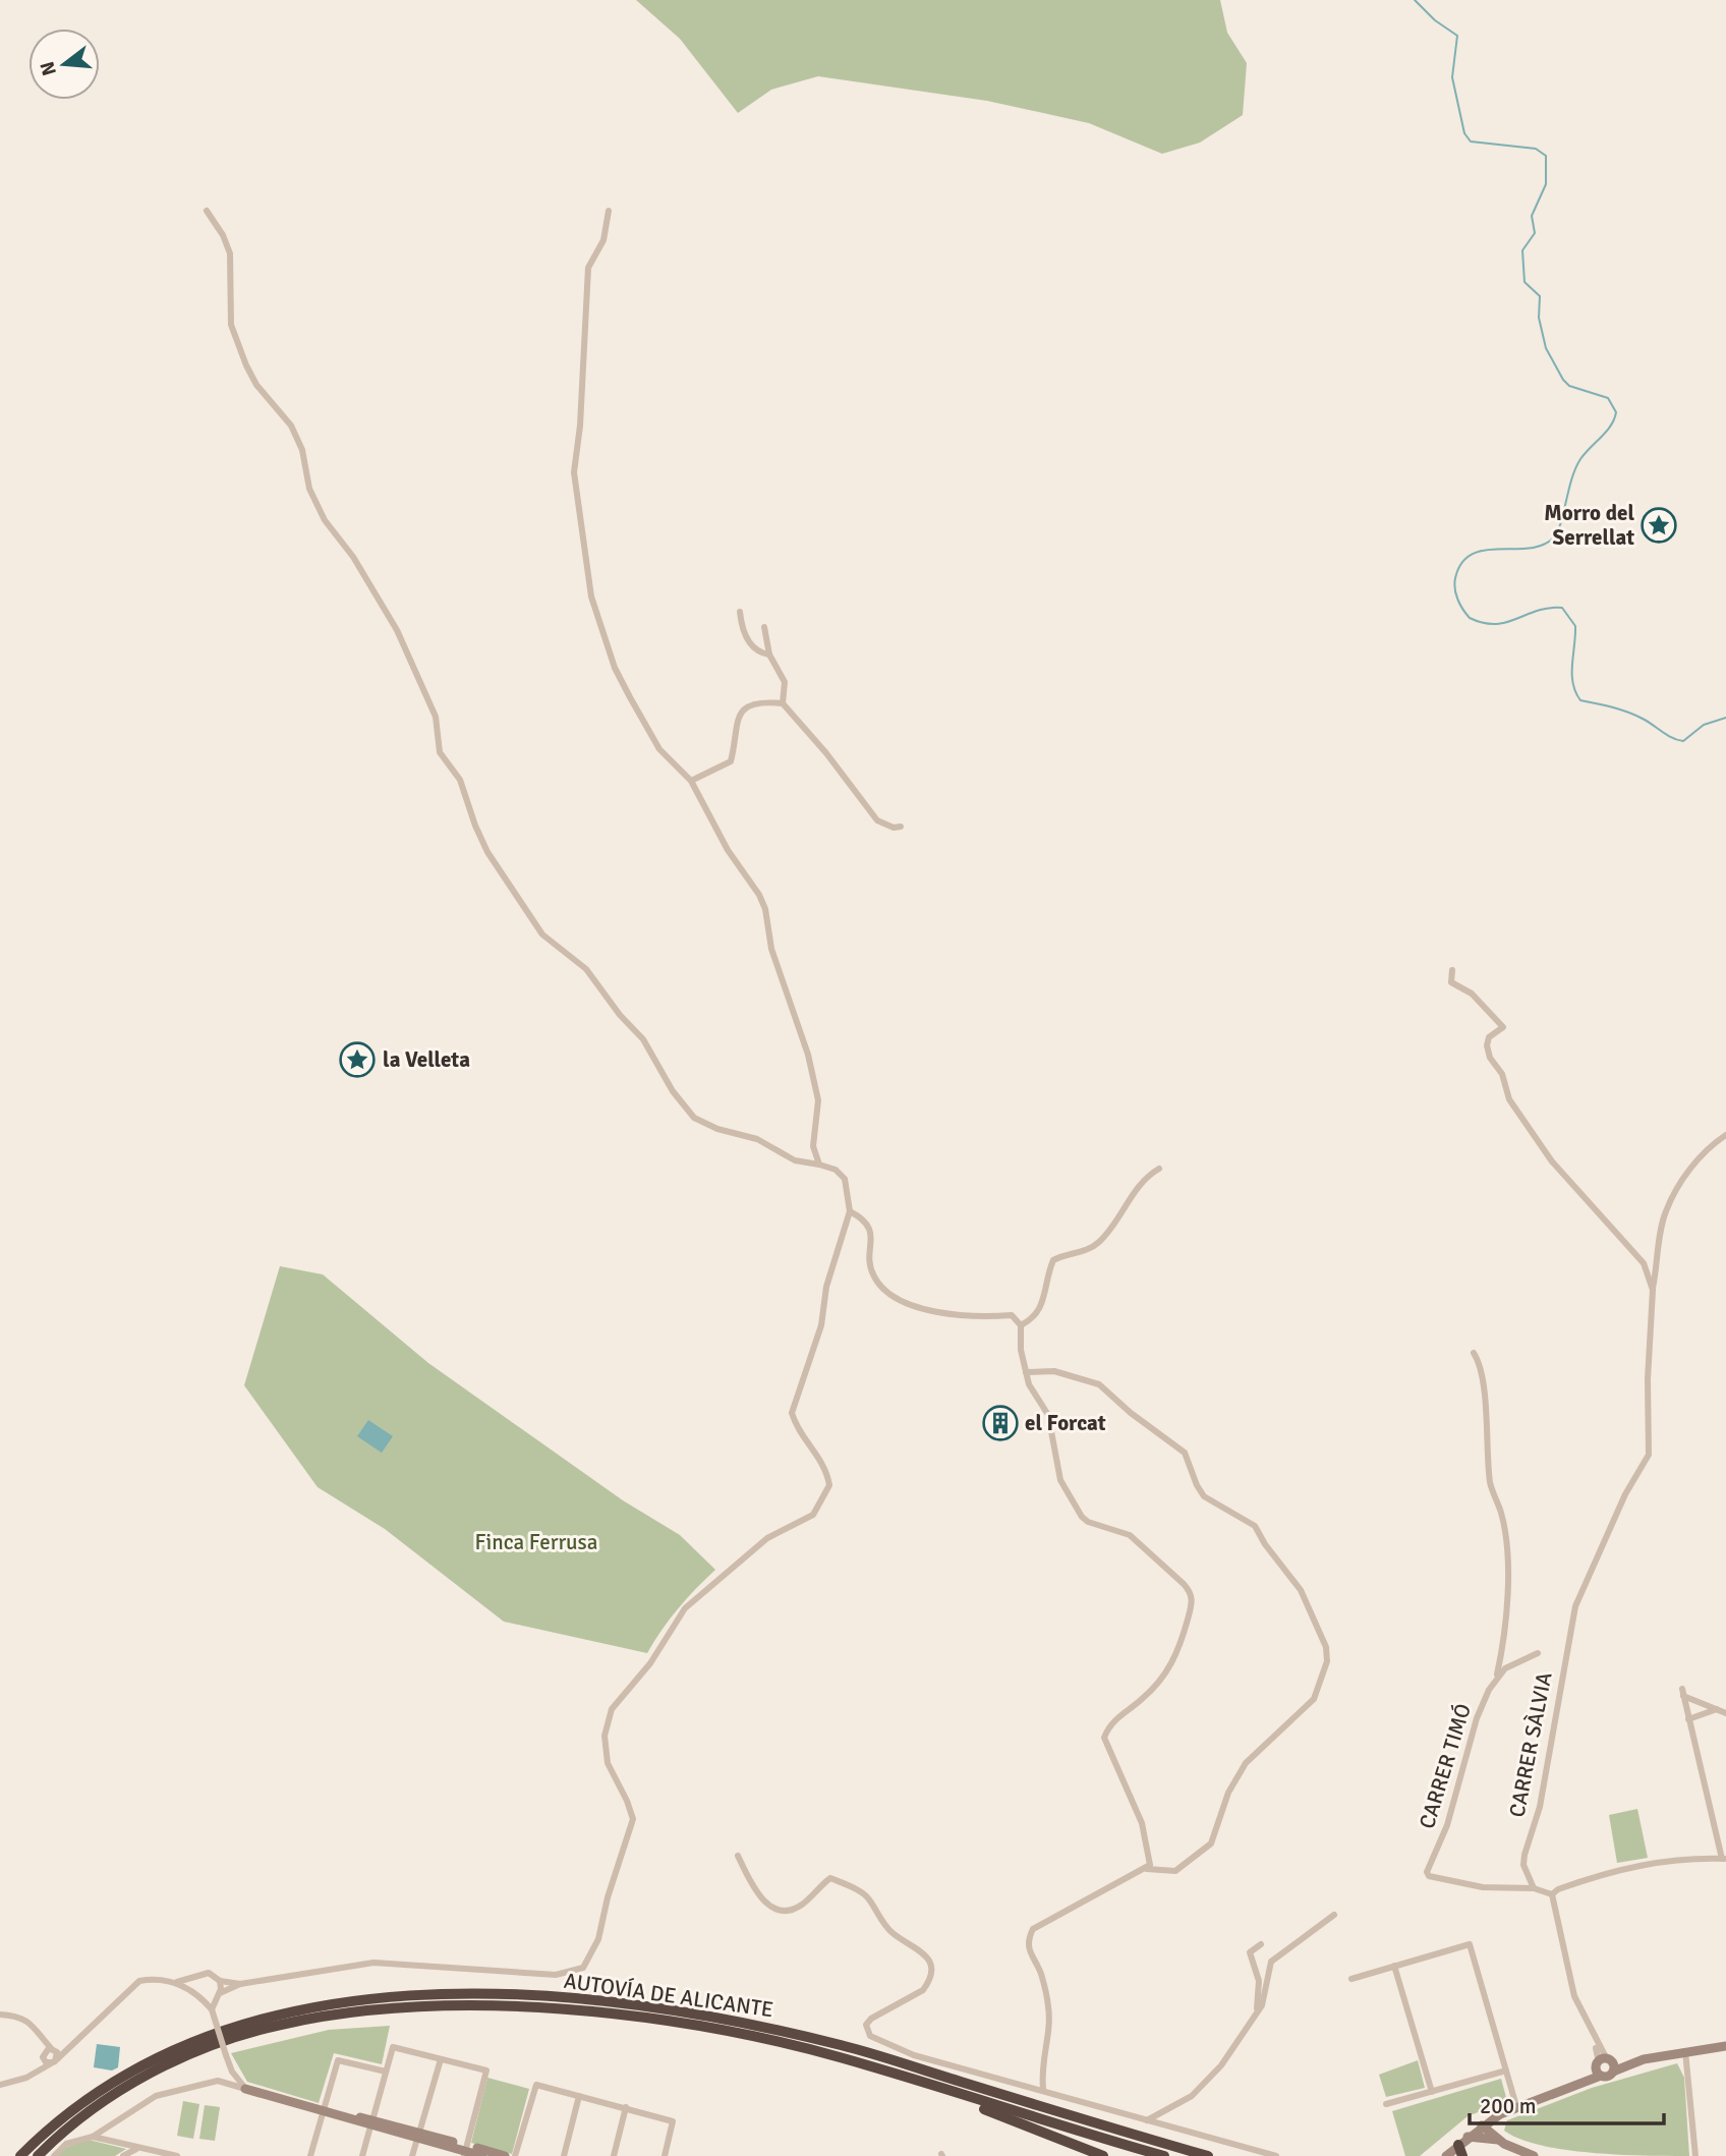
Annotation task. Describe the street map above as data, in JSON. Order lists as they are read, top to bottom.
{
  "streets": {
    "highway": ["AUTOVÍA DE ALICANTE"],
    "street": ["CARRER SÀLVIA", "CARRER TIMÓ"]
  },
  "crossings": [
    ["CARRER SÀLVIA", "CARRER TIMÓ"]
  ],
  "parks": ["Finca Ferrusa"],
  "places": {
    "place": ["Morro del Serrellat", "la Velleta"],
    "building": ["el Forcat"]
  },
  "scale_bar": "200 m",
  "north": "left"
}
